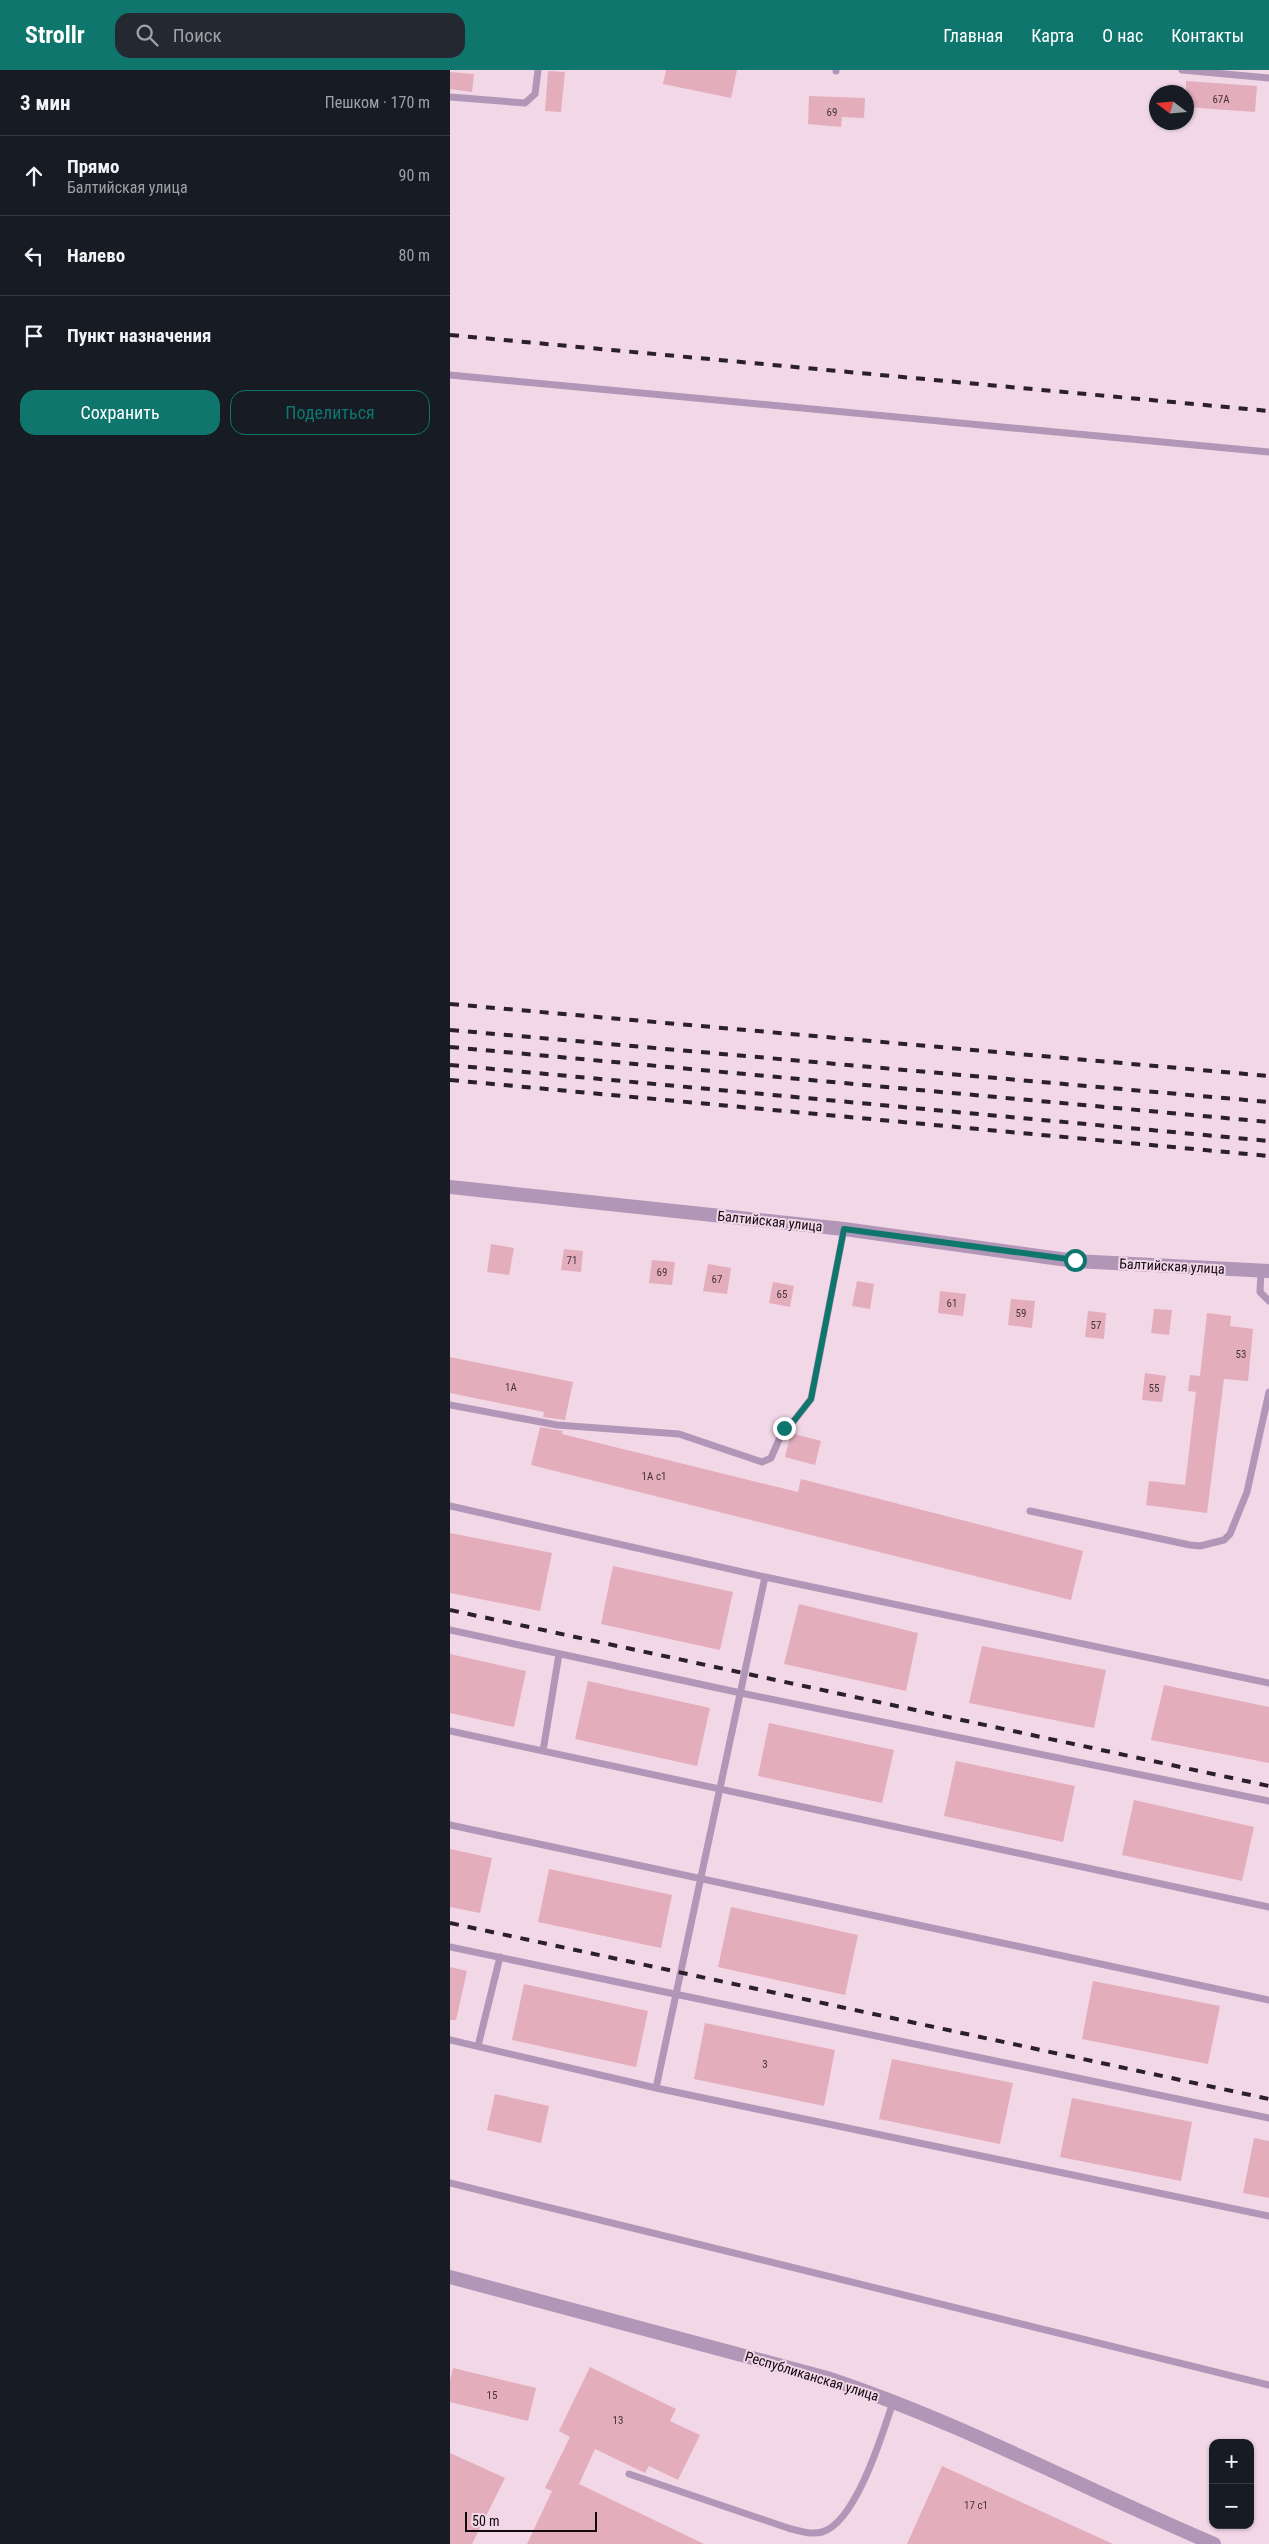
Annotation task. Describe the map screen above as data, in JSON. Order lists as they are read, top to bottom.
{
  "streets": {
    "street": ["Балтийская улица", "Республиканская улица"]
  },
  "house_numbers": [
    "67А",
    "69",
    "71",
    "69",
    "67",
    "65",
    "61",
    "59",
    "57",
    "53",
    "1А",
    "55",
    "1А с1",
    "3",
    "15",
    "13",
    "17 с1"
  ],
  "scale_bar": "50 m",
  "north": "left",
  "page": {
    "header": "Strollr",
    "search": "Поиск",
    "nav": [
      "Главная",
      "Карта",
      "О нас",
      "Контакты"
    ],
    "heading": ["3 мин", "Пешком · 170 m"],
    "list": [
      ["Прямо", "Балтийская улица", "90 m"],
      ["Налево", "80 m"],
      "Пункт назначения"
    ],
    "buttons": ["Сохранить", "Поделиться"],
    "map_buttons": ["+", "−"],
    "scale": "50 m"
  }
}
